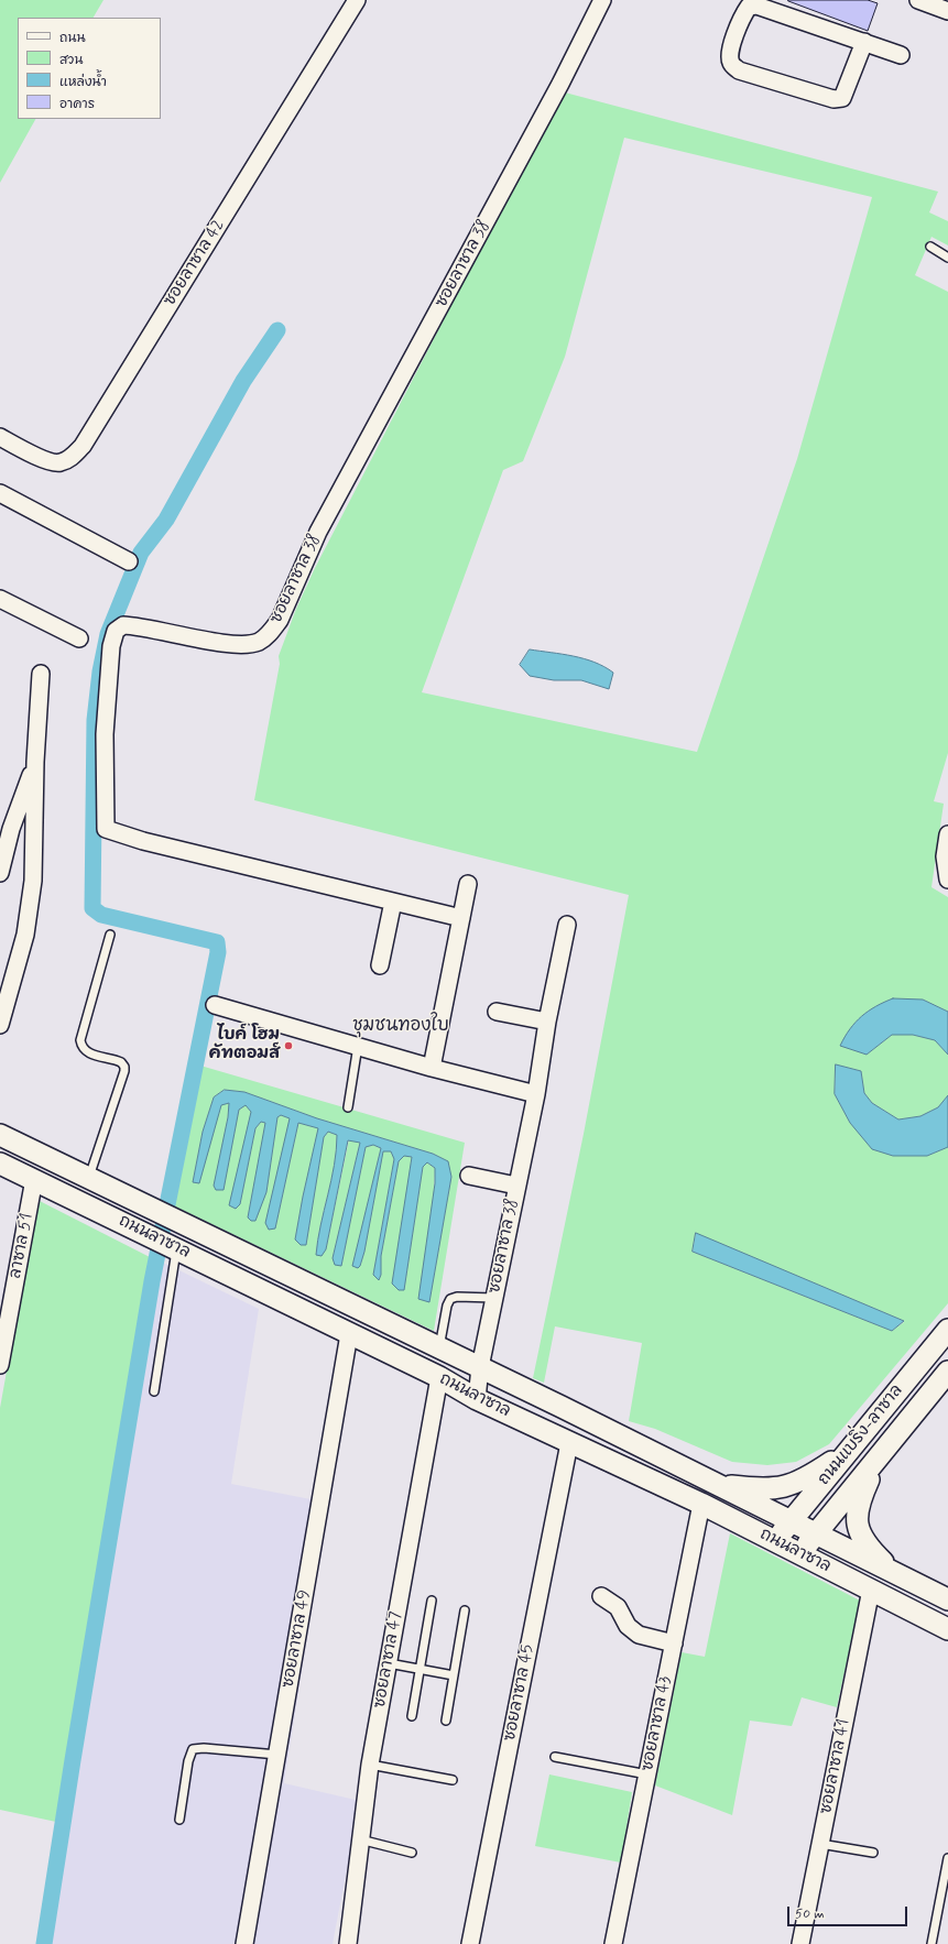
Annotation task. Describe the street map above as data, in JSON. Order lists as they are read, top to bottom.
{
  "streets": {
    "street": [
      "ซอยลาซาล 42",
      "ซอยลาซาล 38",
      "ถนนลาซาล",
      "ลาซาล 51",
      "ถนนแบริ่ง-ลาซาล",
      "ซอยลาซาล 49",
      "ซอยลาซาล 47",
      "ซอยลาซาล 45",
      "ซอยลาซาล 43",
      "ซอยลาซาล 41"
    ]
  },
  "crossings": [
    ["ซอยลาซาล 38", "ถนนลาซาล"],
    ["ถนนลาซาล", "ลาซาล 51"],
    ["ถนนลาซาล", "ถนนแบริ่ง-ลาซาล"],
    ["ถนนลาซาล", "ซอยลาซาล 49"],
    ["ถนนลาซาล", "ซอยลาซาล 47"],
    ["ถนนลาซาล", "ซอยลาซาล 45"],
    ["ถนนลาซาล", "ซอยลาซาล 43"],
    ["ถนนลาซาล", "ซอยลาซาล 41"]
  ],
  "districts": ["ชุมชนทองใบ"],
  "places": ["ไบค์ โฮม คัทตอมส์"],
  "legend": [
    "ถนน",
    "สวน",
    "แหล่งน้ำ",
    "อาคาร"
  ],
  "scale_bar": "50 m"
}
